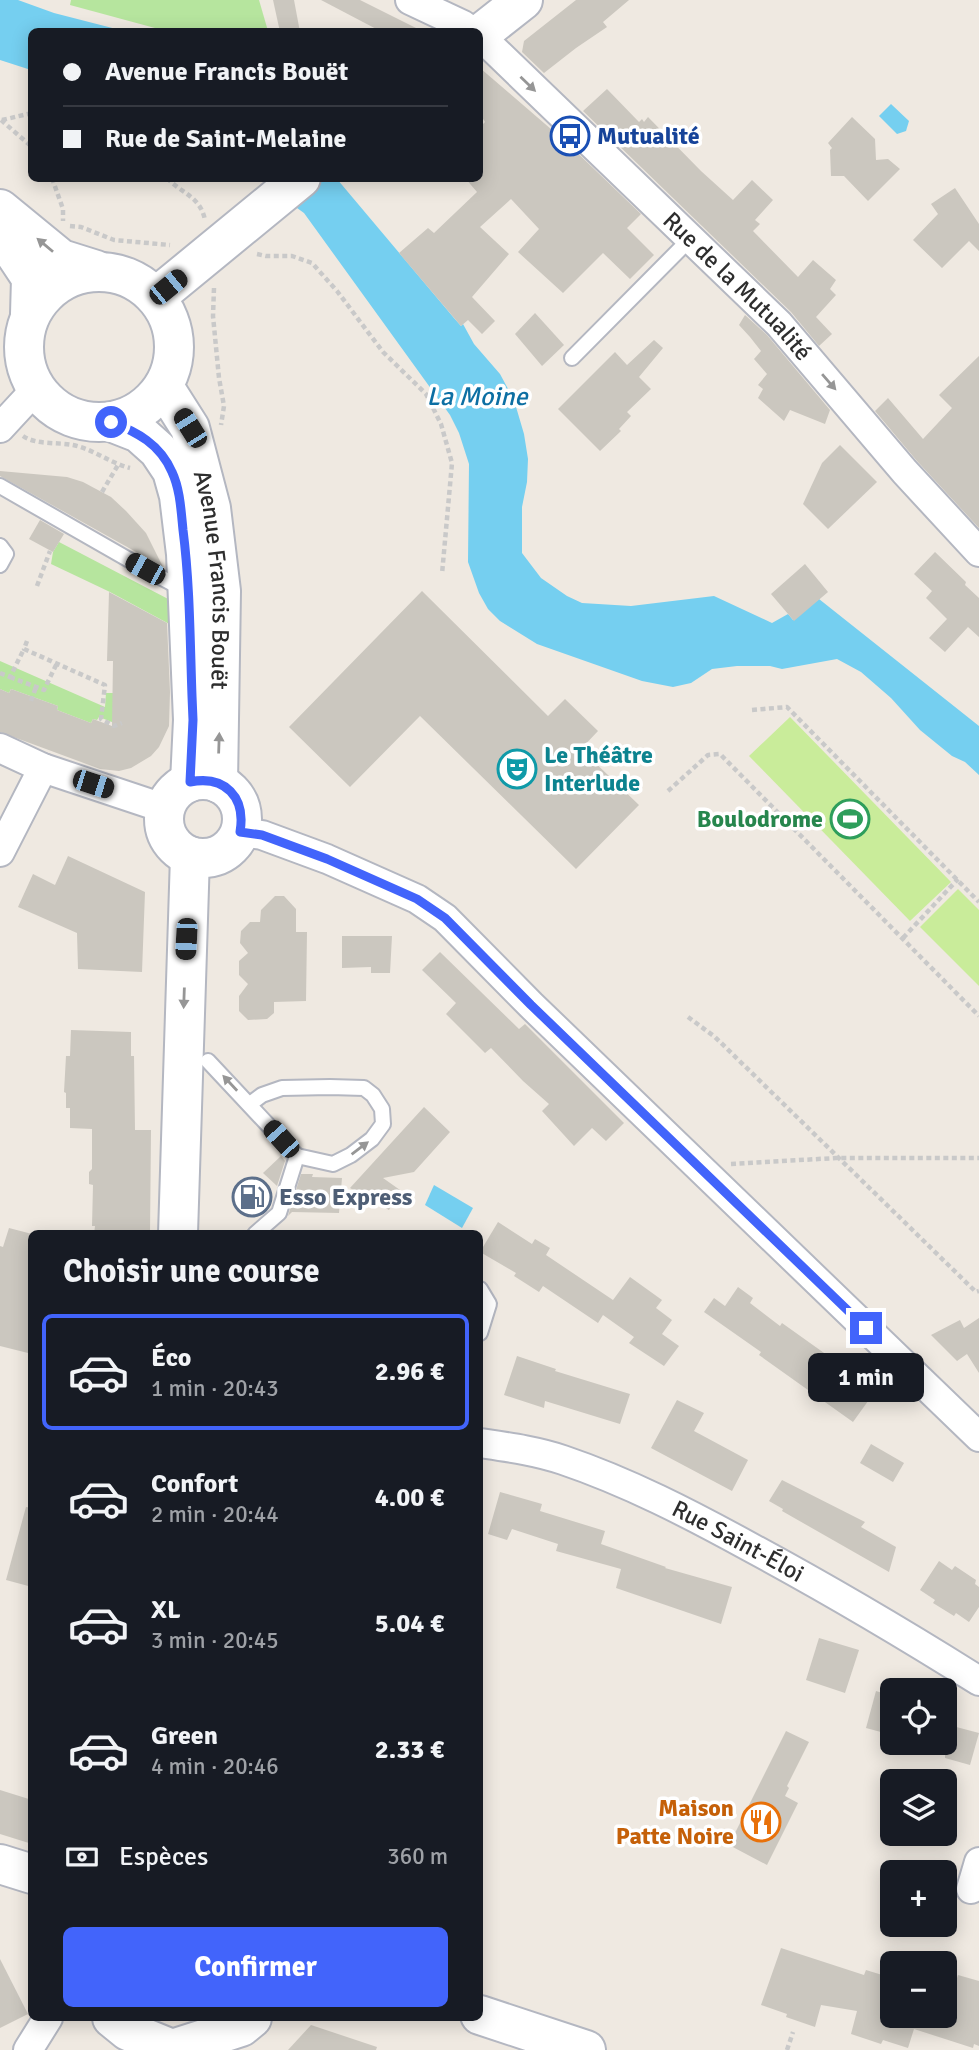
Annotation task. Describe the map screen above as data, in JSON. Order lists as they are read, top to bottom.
{
  "streets": {
    "main road": ["Avenue Francis Bouët"],
    "street": ["Rue de la Mutualité", "Rue Saint-Éloi"]
  },
  "one_way": ["Rue de la Mutualité"],
  "water": ["La Moine"],
  "places": {
    "bus stop": ["Mutualité"],
    "theatre": ["Le Théâtre Interlude"],
    "sports": ["Boulodrome"],
    "fuel station": ["Esso Express"],
    "restaurant": ["Maison Patte Noire"]
  },
  "page": {
    "banner": ["Avenue Francis Bouët", "Rue de Saint-Melaine"],
    "heading": "Choisir une course",
    "list": [
      {
        "name": "Éco",
        "note": "1 min · 20:43",
        "value": "2.96 €"
      },
      {
        "name": "Confort",
        "note": "2 min · 20:44",
        "value": "4.00 €"
      },
      {
        "name": "XL",
        "note": "3 min · 20:45",
        "value": "5.04 €"
      },
      {
        "name": "Green",
        "note": "4 min · 20:46",
        "value": "2.33 €"
      }
    ],
    "bubble": "1 min",
    "map_buttons": ["+", "−"],
    "pay": ["Espèces", "360 m"],
    "buttons": "Confirmer"
  }
}
